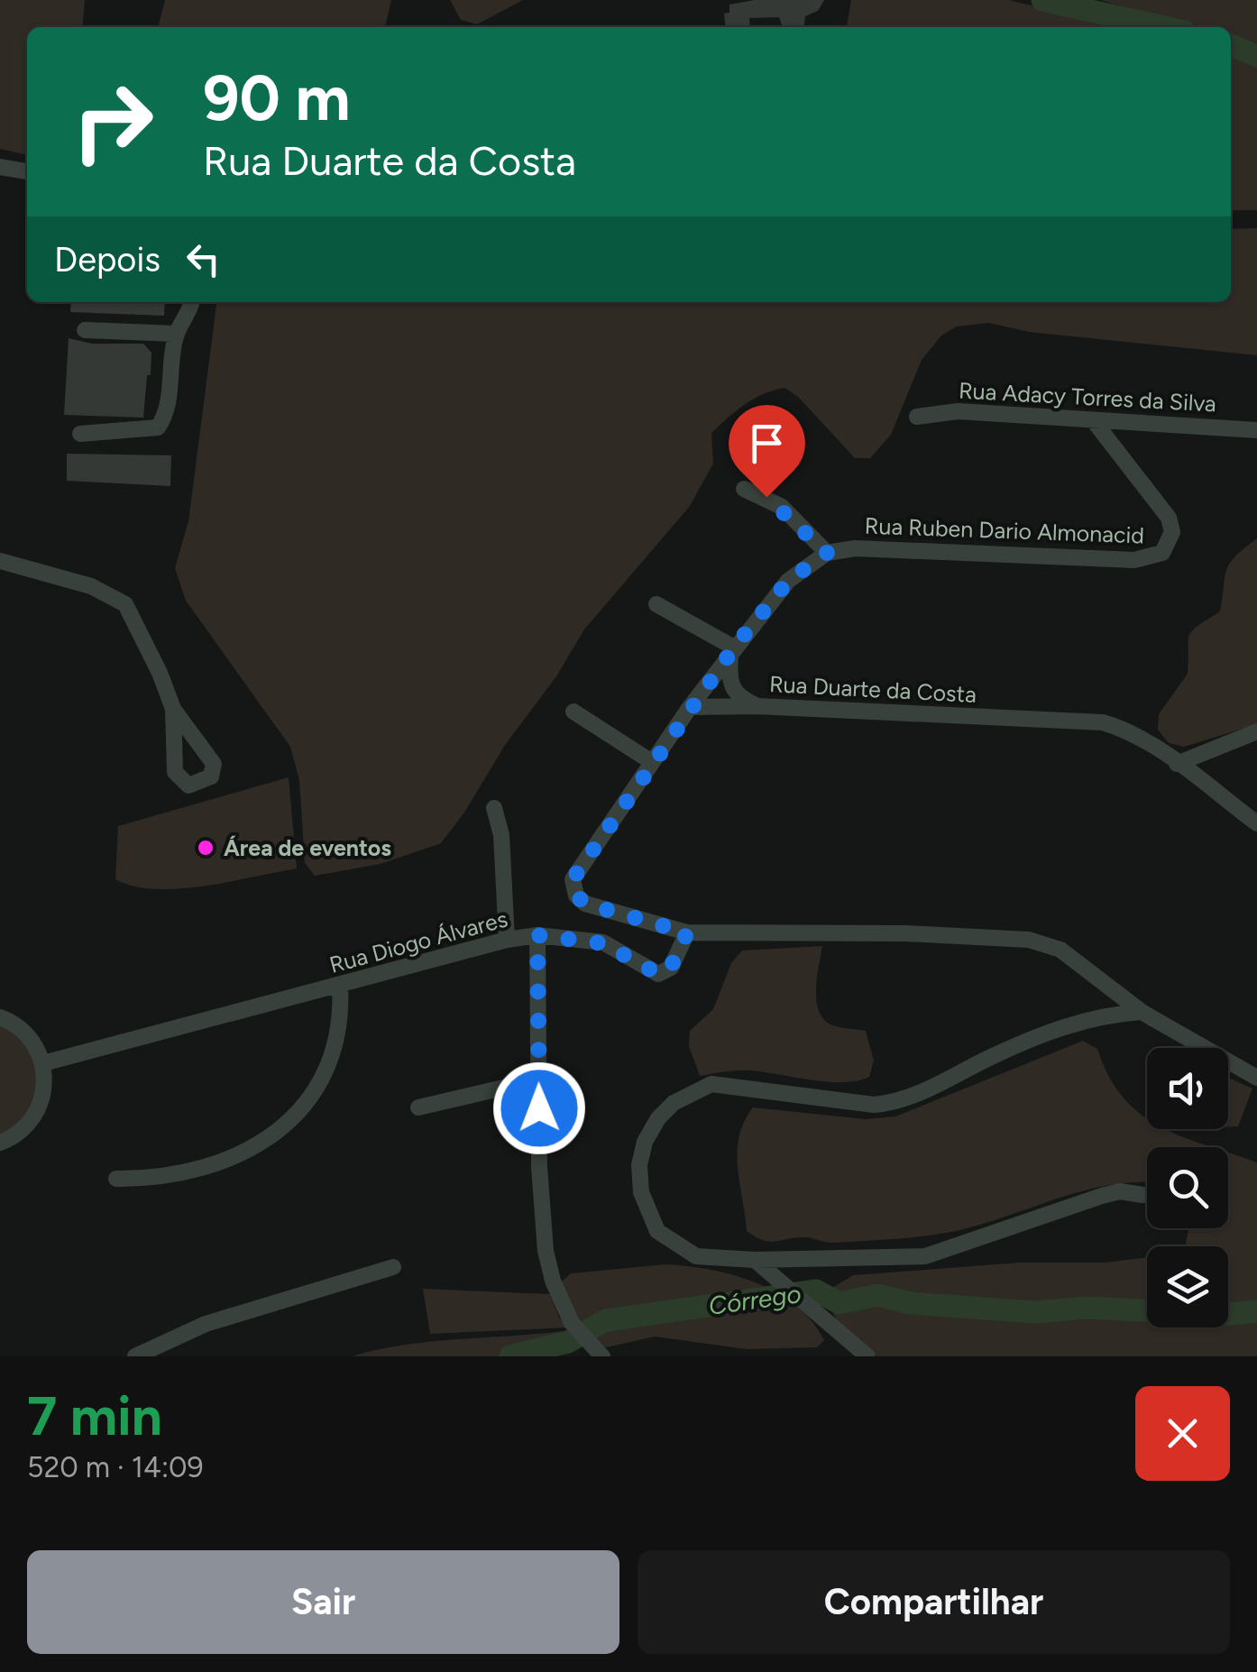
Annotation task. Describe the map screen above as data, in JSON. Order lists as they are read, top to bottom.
{
  "streets": {
    "street": [
      "Rua Adacy Torres da Silva",
      "Rua Ruben Dario Almonacid",
      "Rua Duarte da Costa",
      "Rua Diogo Álvares"
    ]
  },
  "crossings": [
    ["Rua Adacy Torres da Silva", "Rua Ruben Dario Almonacid"]
  ],
  "water": ["Córrego"],
  "places": ["Área de eventos"],
  "page": {
    "turn": ["90 m", "Rua Duarte da Costa"],
    "then": "Depois",
    "heading": ["7 min", "520 m · 14:09"],
    "buttons": ["Sair", "Compartilhar"]
  }
}
